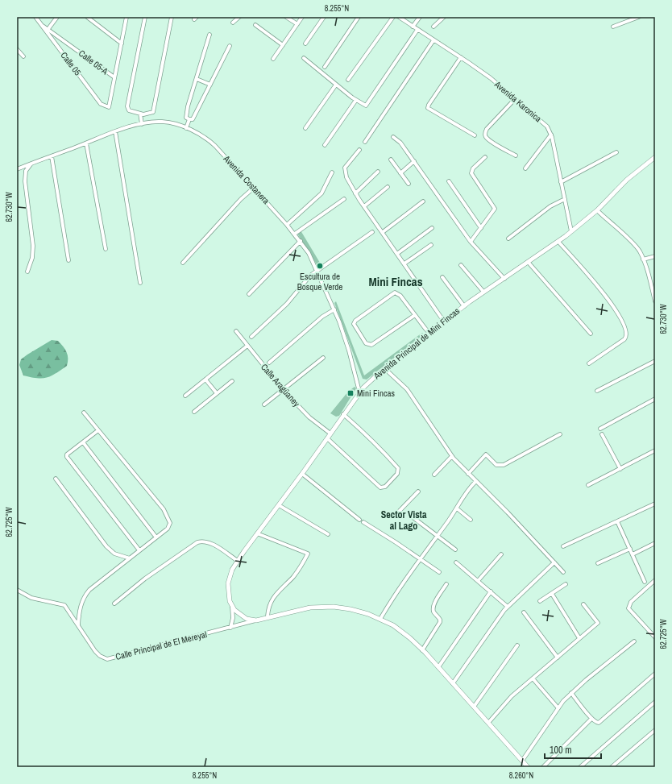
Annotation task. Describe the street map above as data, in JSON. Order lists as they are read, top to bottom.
{
  "streets": {
    "street": [
      "Calle 05-A",
      "Calle 05",
      "Avenida Karonica",
      "Avenida Costanera",
      "Avenida Principal de Mini Fincas",
      "Calle Aragüaney",
      "Calle Principal de El Mereyal"
    ]
  },
  "crossings": [
    ["Calle 05-A", "Calle 05"],
    ["Avenida Karonica", "Avenida Principal de Mini Fincas"],
    ["Avenida Costanera", "Avenida Principal de Mini Fincas"],
    ["Avenida Principal de Mini Fincas", "Calle Aragüaney"]
  ],
  "districts": ["Mini Fincas", "Sector Vista al Lago"],
  "places": {
    "other": ["Escultura de Bosque Verde"],
    "transit": ["Mini Fincas"]
  },
  "scale_bar": "100 m",
  "coordinates": [
    "8.255°N",
    "62.730°W",
    "62.725°W",
    "8.260°N"
  ]
}
